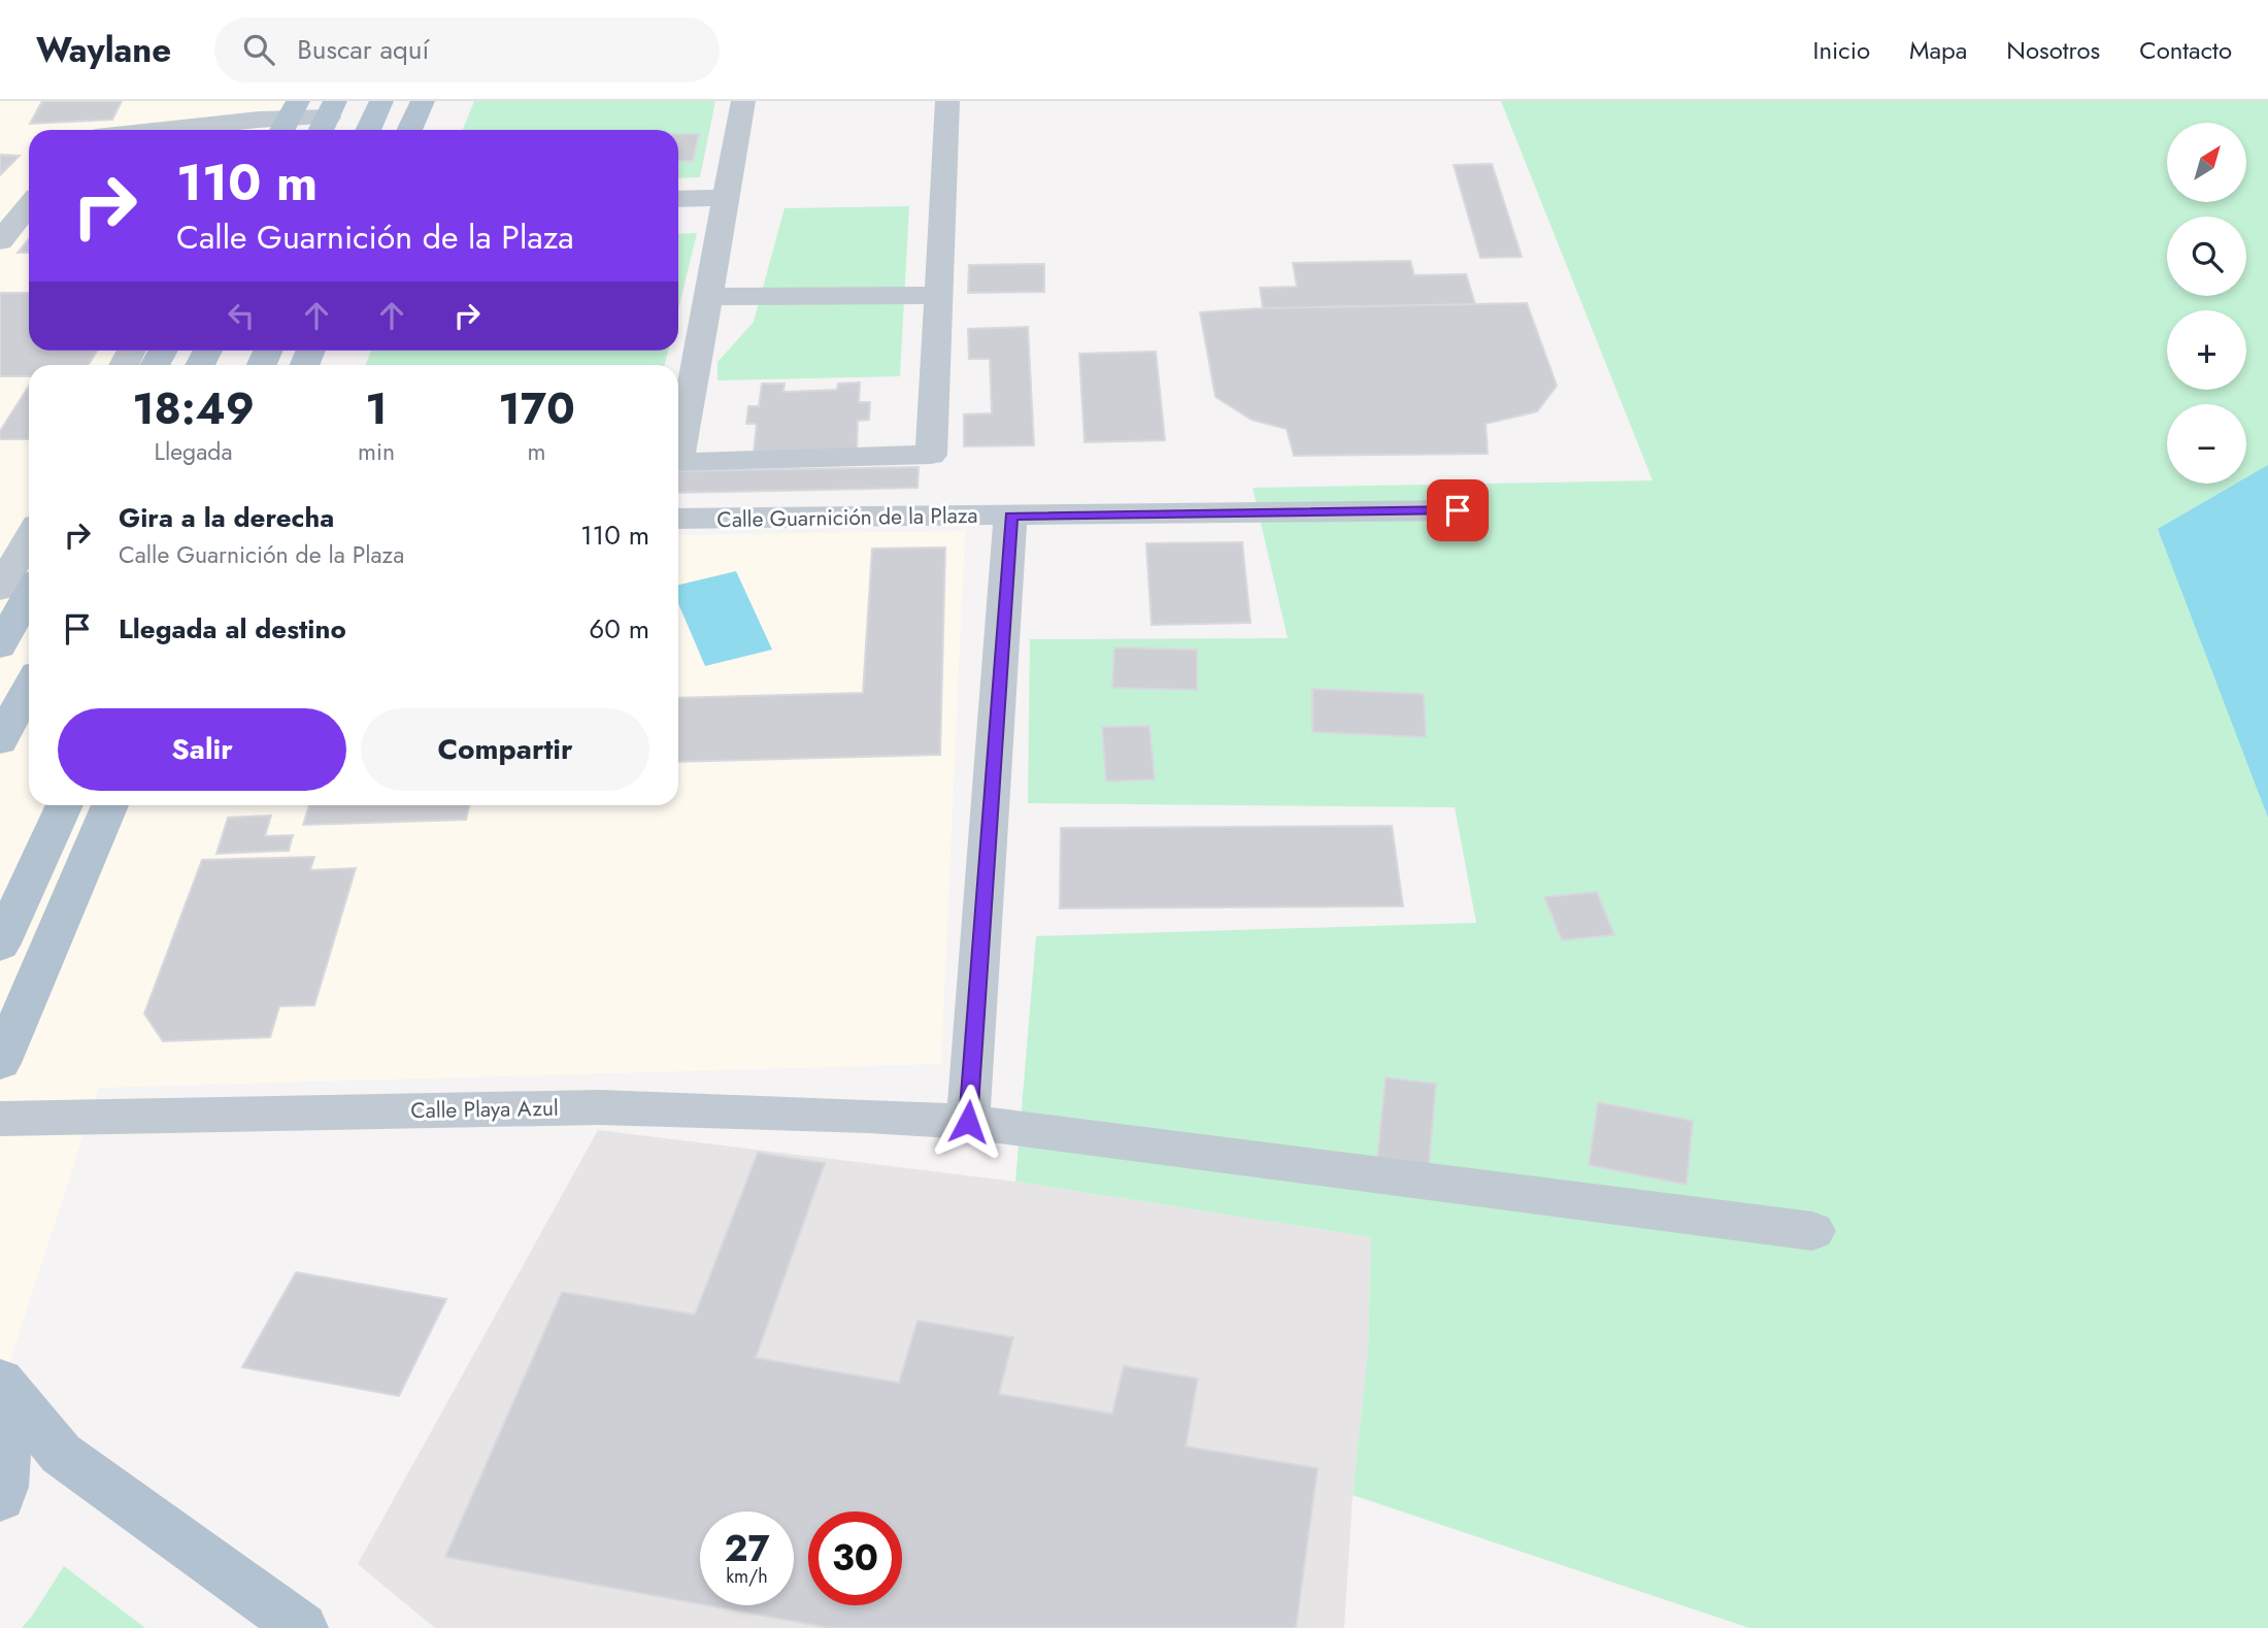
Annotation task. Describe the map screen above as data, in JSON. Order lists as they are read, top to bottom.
{
  "streets": {
    "street": ["Calle Guarnición de la Plaza", "Calle Playa Azul"]
  },
  "north": "top right",
  "page": {
    "header": "Waylane",
    "search": "Buscar aquí",
    "nav": [
      "Inicio",
      "Mapa",
      "Nosotros",
      "Contacto"
    ],
    "map_buttons": ["+", "−"],
    "turn": ["110 m", "Calle Guarnición de la Plaza"],
    "eta": [
      "18:49",
      "Llegada",
      "1",
      "min",
      "170",
      "m"
    ],
    "list": [
      {
        "name": "Gira a la derecha",
        "note": "Calle Guarnición de la Plaza",
        "value": "110 m"
      },
      {
        "name": "Llegada al destino",
        "value": "60 m"
      }
    ],
    "buttons": ["Salir", "Compartir"],
    "speed": "27 km/h",
    "limit": "30"
  }
}
